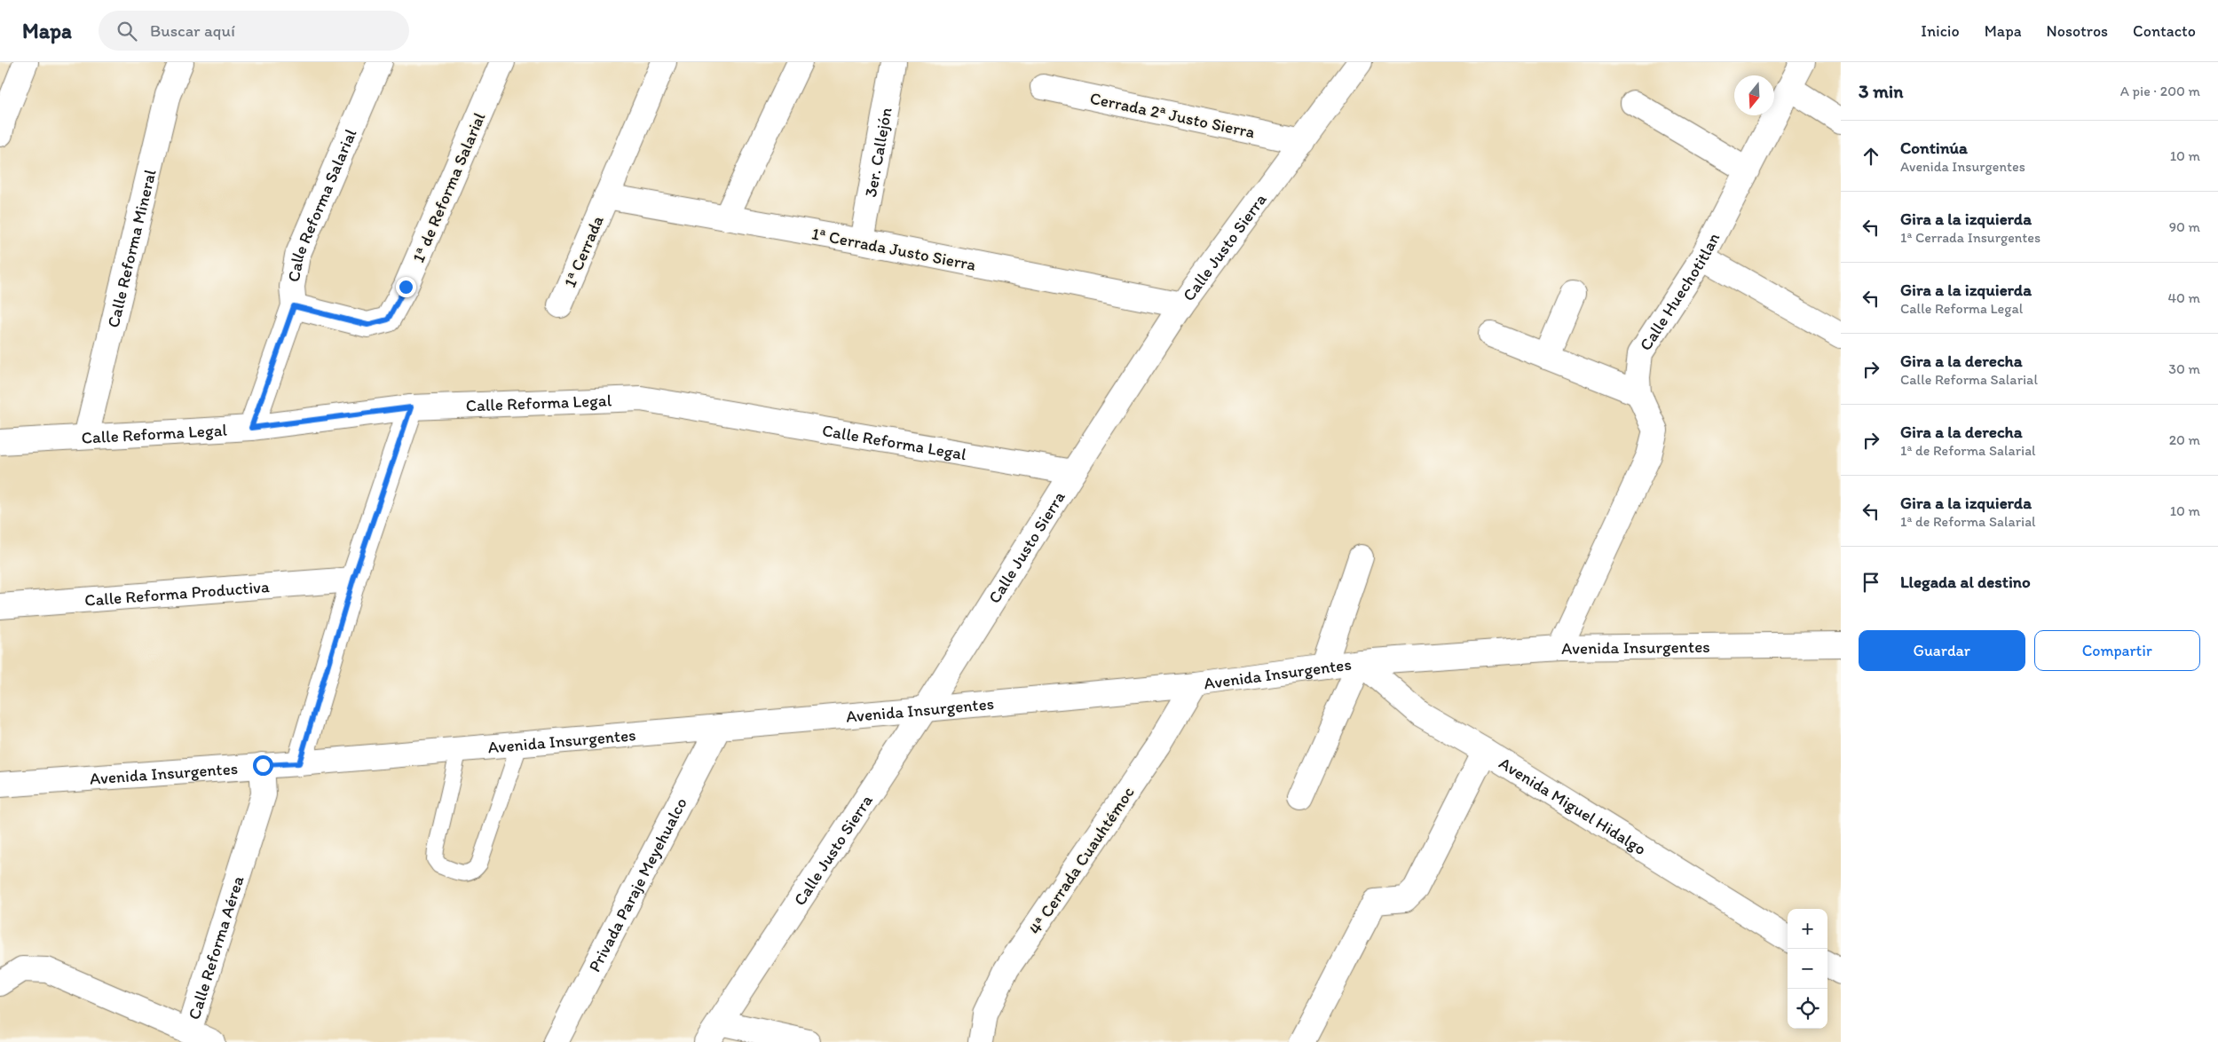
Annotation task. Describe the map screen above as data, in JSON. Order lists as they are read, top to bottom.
{
  "streets": {
    "street": [
      "Cerrada 2ª Justo Sierra",
      "3er. Callejón",
      "1ª de Reforma Salarial",
      "Calle Reforma Salarial",
      "Calle Justo Sierra",
      "Calle Reforma Mineral",
      "1ª Cerrada Justo Sierra",
      "1ª Cerrada",
      "Calle Huechotitlan",
      "Calle Reforma Legal",
      "Calle Reforma Productiva",
      "Avenida Insurgentes",
      "Avenida Miguel Hidalgo",
      "4ª Cerrada Cuauhtémoc",
      "Privada Paraje Meyehualco",
      "Calle Reforma Aérea"
    ]
  },
  "crossings": [
    ["Cerrada 2ª Justo Sierra", "Calle Justo Sierra"],
    ["3er. Callejón", "1ª Cerrada Justo Sierra"],
    ["1ª de Reforma Salarial", "Calle Reforma Salarial"],
    ["Calle Reforma Salarial", "Calle Reforma Legal"],
    ["Calle Justo Sierra", "1ª Cerrada Justo Sierra"],
    ["Calle Justo Sierra", "Calle Reforma Legal"],
    ["Calle Justo Sierra", "Avenida Insurgentes"],
    ["Calle Reforma Mineral", "Calle Reforma Legal"],
    ["1ª Cerrada Justo Sierra", "1ª Cerrada"],
    ["Calle Huechotitlan", "Avenida Insurgentes"],
    ["Avenida Insurgentes", "Avenida Miguel Hidalgo"],
    ["Avenida Insurgentes", "4ª Cerrada Cuauhtémoc"],
    ["Avenida Insurgentes", "Privada Paraje Meyehualco"],
    ["Avenida Insurgentes", "Calle Reforma Aérea"]
  ],
  "north": "bottom",
  "page": {
    "header": "Mapa",
    "search": "Buscar aquí",
    "nav": [
      "Inicio",
      "Mapa",
      "Nosotros",
      "Contacto"
    ],
    "heading": ["3 min", "A pie · 200 m"],
    "list": [
      ["Continúa", "Avenida Insurgentes", "10 m"],
      ["Gira a la izquierda", "1ª Cerrada Insurgentes", "90 m"],
      ["Gira a la izquierda", "Calle Reforma Legal", "40 m"],
      ["Gira a la derecha", "Calle Reforma Salarial", "30 m"],
      ["Gira a la derecha", "1ª de Reforma Salarial", "20 m"],
      ["Gira a la izquierda", "1ª de Reforma Salarial", "10 m"],
      "Llegada al destino"
    ],
    "buttons": ["Guardar", "Compartir"],
    "map_buttons": ["+", "−"]
  }
}
